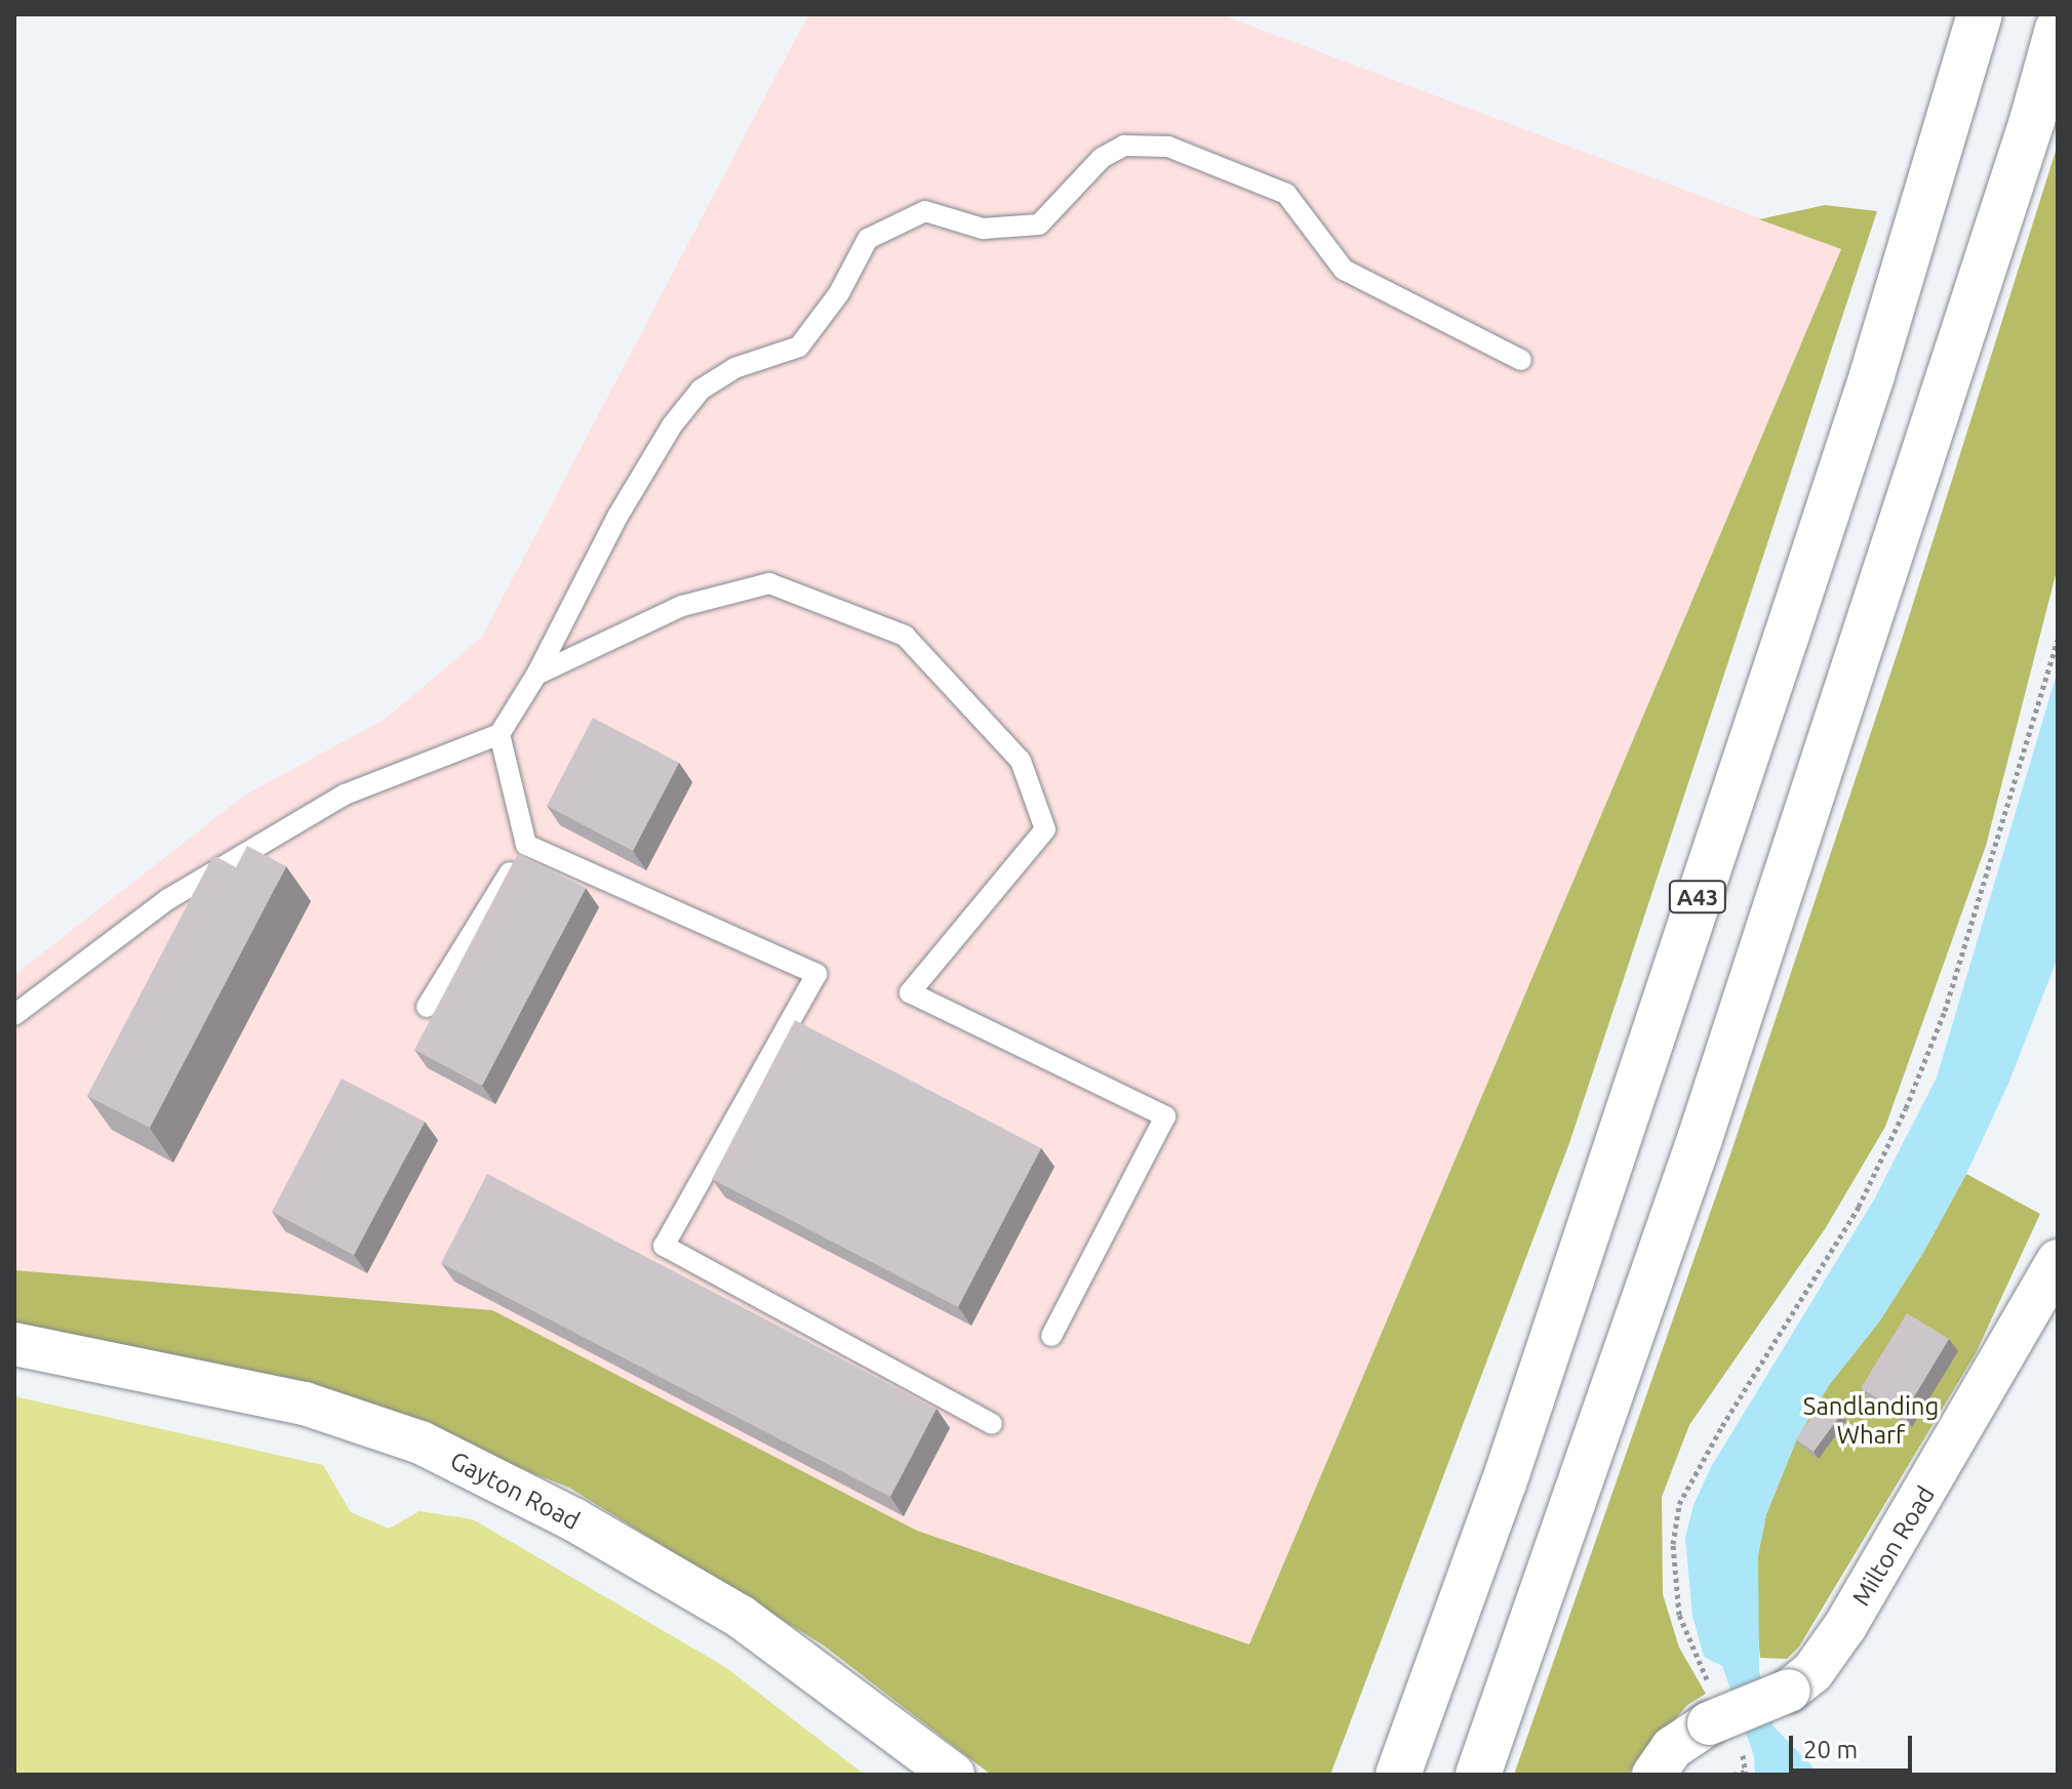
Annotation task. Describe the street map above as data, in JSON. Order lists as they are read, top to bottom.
{
  "streets": {
    "highway": ["A43"],
    "street": ["Gayton Road", "Milton Road"]
  },
  "parks": ["Sandlanding Wharf"],
  "scale_bar": "20 m"
}
